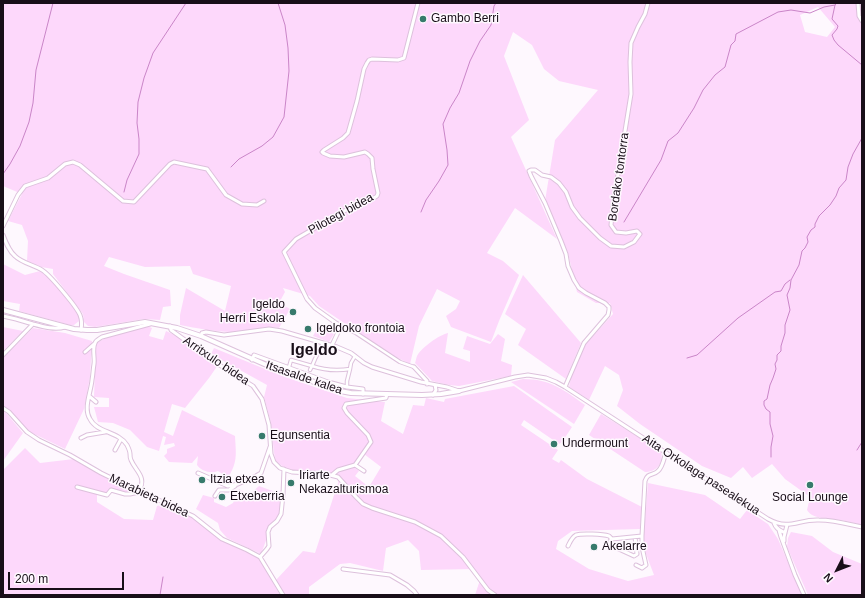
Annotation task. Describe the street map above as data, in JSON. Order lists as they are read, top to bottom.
{
  "streets": {
    "street": [
      "Bordako tontorra",
      "Pilotegi bidea",
      "Arritxulo bidea",
      "Itsasalde kalea",
      "Aita Orkolaga pasealekua",
      "Marabieta bidea"
    ]
  },
  "crossings": [
    ["Bordako tontorra", "Aita Orkolaga pasealekua"],
    ["Arritxulo bidea", "Itsasalde kalea"],
    ["Itsasalde kalea", "Aita Orkolaga pasealekua"]
  ],
  "districts": ["Igeldo"],
  "places": [
    "Gambo Berri",
    "Igeldo Herri Eskola",
    "Igeldoko frontoia",
    "Egunsentia",
    "Undermount",
    "Itzia etxea",
    "Iriarte Nekazalturismoa",
    "Social Lounge",
    "Etxeberria",
    "Akelarre"
  ],
  "scale_bar": "200 m",
  "north": "bottom left"
}
